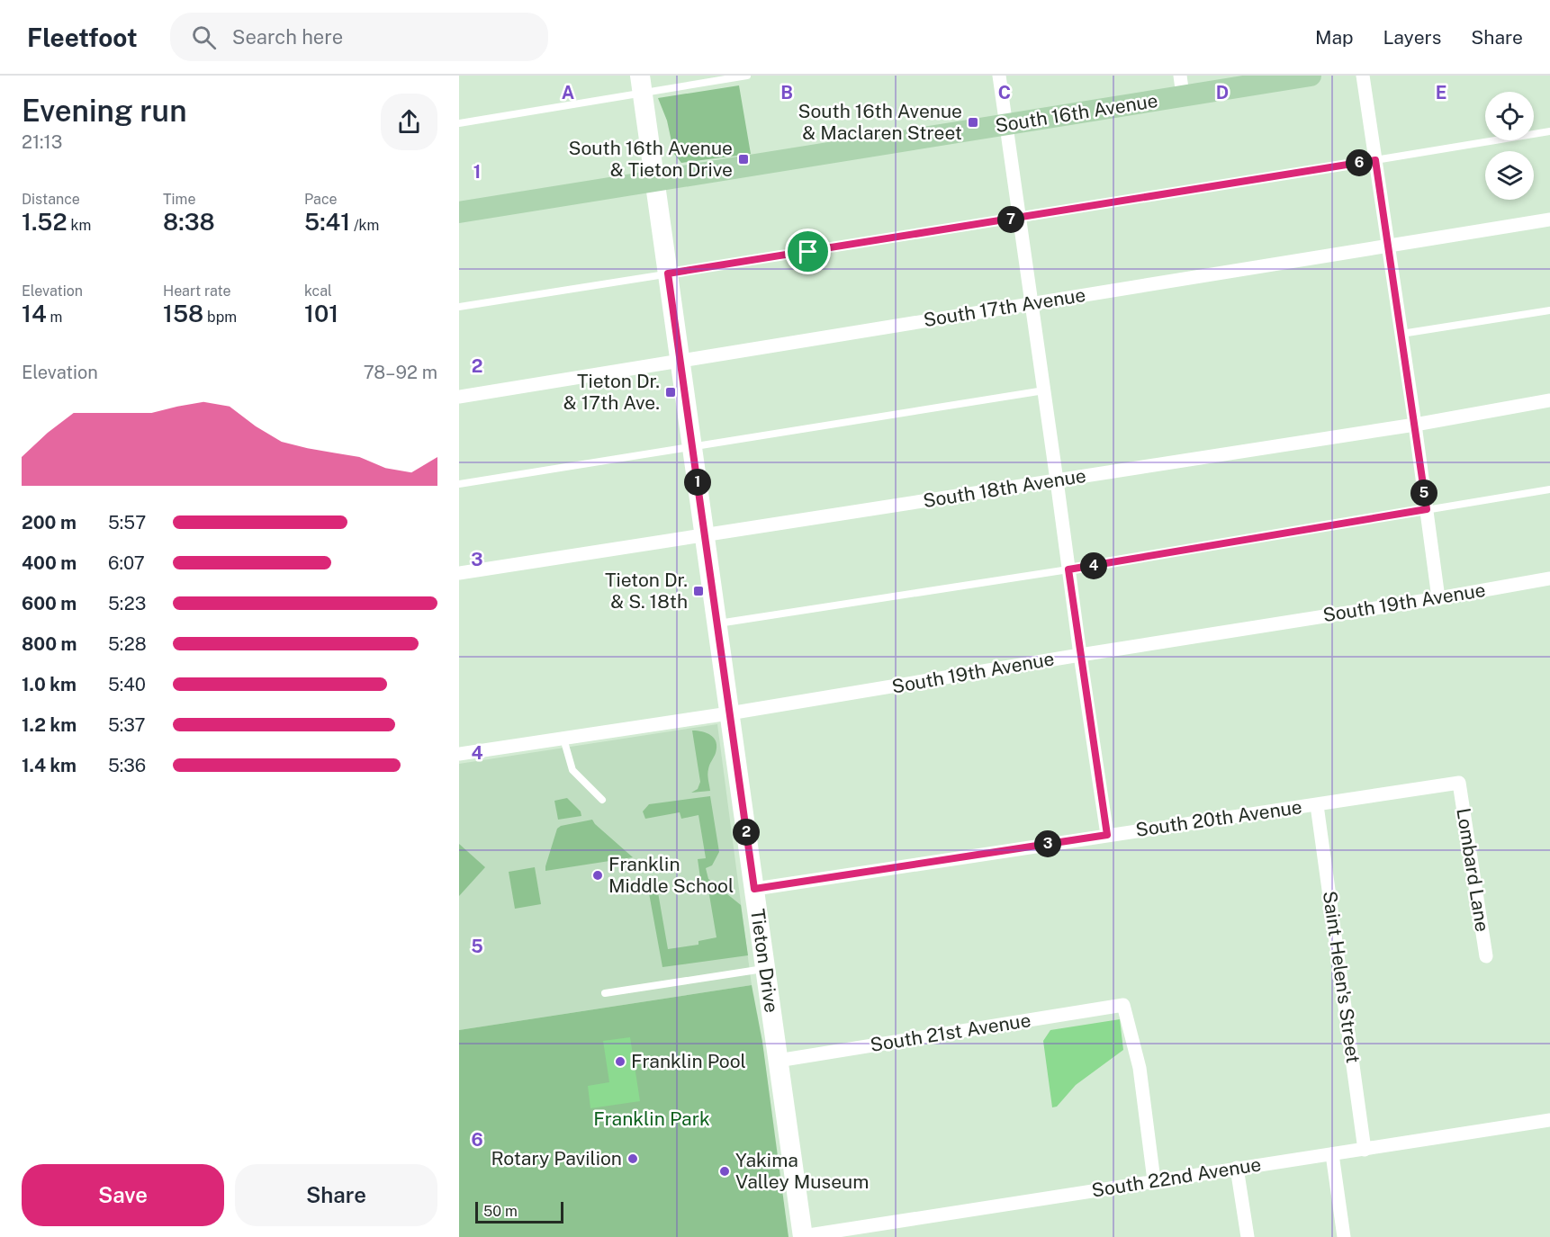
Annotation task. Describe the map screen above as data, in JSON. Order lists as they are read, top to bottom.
{
  "streets": {
    "main road": ["South 16th Avenue", "Tieton Drive"],
    "street": [
      "South 17th Avenue",
      "South 18th Avenue",
      "South 19th Avenue",
      "South 20th Avenue",
      "Lombard Lane",
      "Saint Helen's Street",
      "South 21st Avenue",
      "South 22nd Avenue"
    ]
  },
  "crossings": [
    ["South 16th Avenue", "Tieton Drive"],
    ["South 17th Avenue", "Tieton Drive"],
    ["South 18th Avenue", "Tieton Drive"],
    ["South 19th Avenue", "Tieton Drive"],
    ["South 20th Avenue", "Lombard Lane"],
    ["South 20th Avenue", "Tieton Drive"],
    ["South 20th Avenue", "Saint Helen's Street"],
    ["Tieton Drive", "South 21st Avenue"],
    ["Tieton Drive", "South 22nd Avenue"],
    ["Saint Helen's Street", "South 22nd Avenue"],
    ["South 21st Avenue", "South 22nd Avenue"]
  ],
  "parks": ["Franklin Park"],
  "places": {
    "transit": [
      "South 16th Avenue & Maclaren Street",
      "South 16th Avenue & Tieton Drive",
      "Tieton Dr. & 17th Ave.",
      "Tieton Dr. & S. 18th"
    ],
    "other": [
      "Franklin Middle School",
      "Franklin Pool",
      "Rotary Pavilion",
      "Yakima Valley Museum"
    ]
  },
  "scale_bar": "50 m",
  "page": {
    "header": "Fleetfoot",
    "search": "Search here",
    "nav": ["Map", "Layers", "Share"],
    "heading": ["Evening run", "21:13"],
    "pins": [
      "6",
      "7",
      "1",
      "5",
      "4",
      "2",
      "3"
    ],
    "stats": [
      ["Distance", "1.52 km"],
      ["Time", "8:38"],
      ["Pace", "5:41 /km"],
      ["Elevation", "14 m"],
      ["Heart rate", "158 bpm"],
      ["kcal", "101"]
    ],
    "chart": ["Elevation", "78–92 m"],
    "list": [
      {
        "name": "200 m",
        "note": "5:57"
      },
      {
        "name": "400 m",
        "note": "6:07"
      },
      {
        "name": "600 m",
        "note": "5:23"
      },
      {
        "name": "800 m",
        "note": "5:28"
      },
      {
        "name": "1.0 km",
        "note": "5:40"
      },
      {
        "name": "1.2 km",
        "note": "5:37"
      },
      {
        "name": "1.4 km",
        "note": "5:36"
      }
    ],
    "buttons": ["Save", "Share"],
    "scale": "50 m"
  },
  "grid": {
    "columns": [
      "A",
      "B",
      "C",
      "D",
      "E"
    ],
    "rows": [
      "1",
      "2",
      "3",
      "4",
      "5",
      "6"
    ]
  }
}
